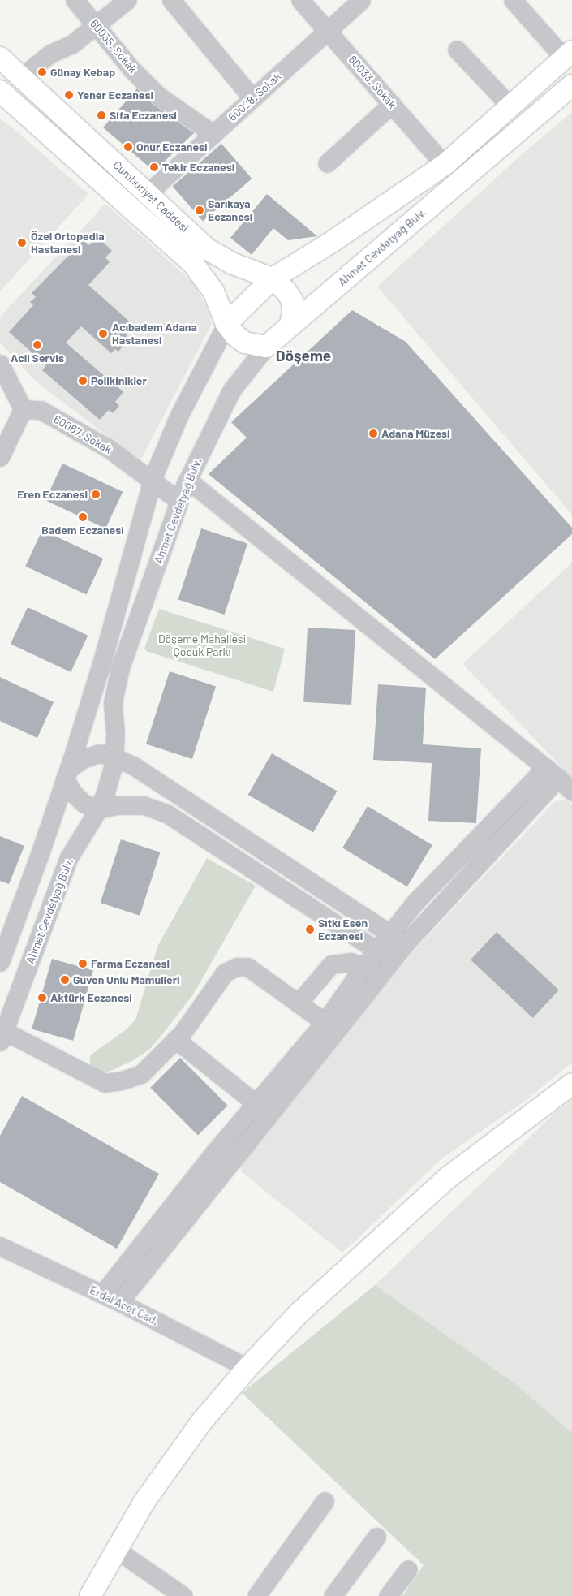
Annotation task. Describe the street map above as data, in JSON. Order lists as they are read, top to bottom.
{
  "streets": {
    "main road": ["Cumhuriyet Caddesi", "Ahmet Cevdetyağ Bulv."],
    "street": [
      "60035. Sokak",
      "60033. Sokak",
      "60028. Sokak",
      "60067. Sokak",
      "Erdal Acet Cad."
    ]
  },
  "crossings": [
    ["60035. Sokak", "60028. Sokak"],
    ["60033. Sokak", "60028. Sokak"],
    ["60028. Sokak", "Cumhuriyet Caddesi"],
    ["Cumhuriyet Caddesi", "Ahmet Cevdetyağ Bulv."],
    ["Ahmet Cevdetyağ Bulv.", "60067. Sokak"]
  ],
  "districts": ["Döşeme"],
  "parks": ["Döşeme Mahallesi Çocuk Parkı"],
  "places": [
    "Günay Kebap",
    "Yener Eczanesi",
    "Sifa Eczanesi",
    "Onur Eczanesi",
    "Tekir Eczanesi",
    "Sarıkaya Eczanesi",
    "Özel Ortopedia Hastanesi",
    "Acıbadem Adana Hastanesi",
    "Acil Servis",
    "Polikinikler",
    "Adana Müzesi",
    "Eren Eczanesi",
    "Badem Eczanesi",
    "Sıtkı Esen Eczanesi",
    "Farma Eczanesi",
    "Guven Unlu Mamulleri",
    "Aktürk Eczanesi"
  ]
}
